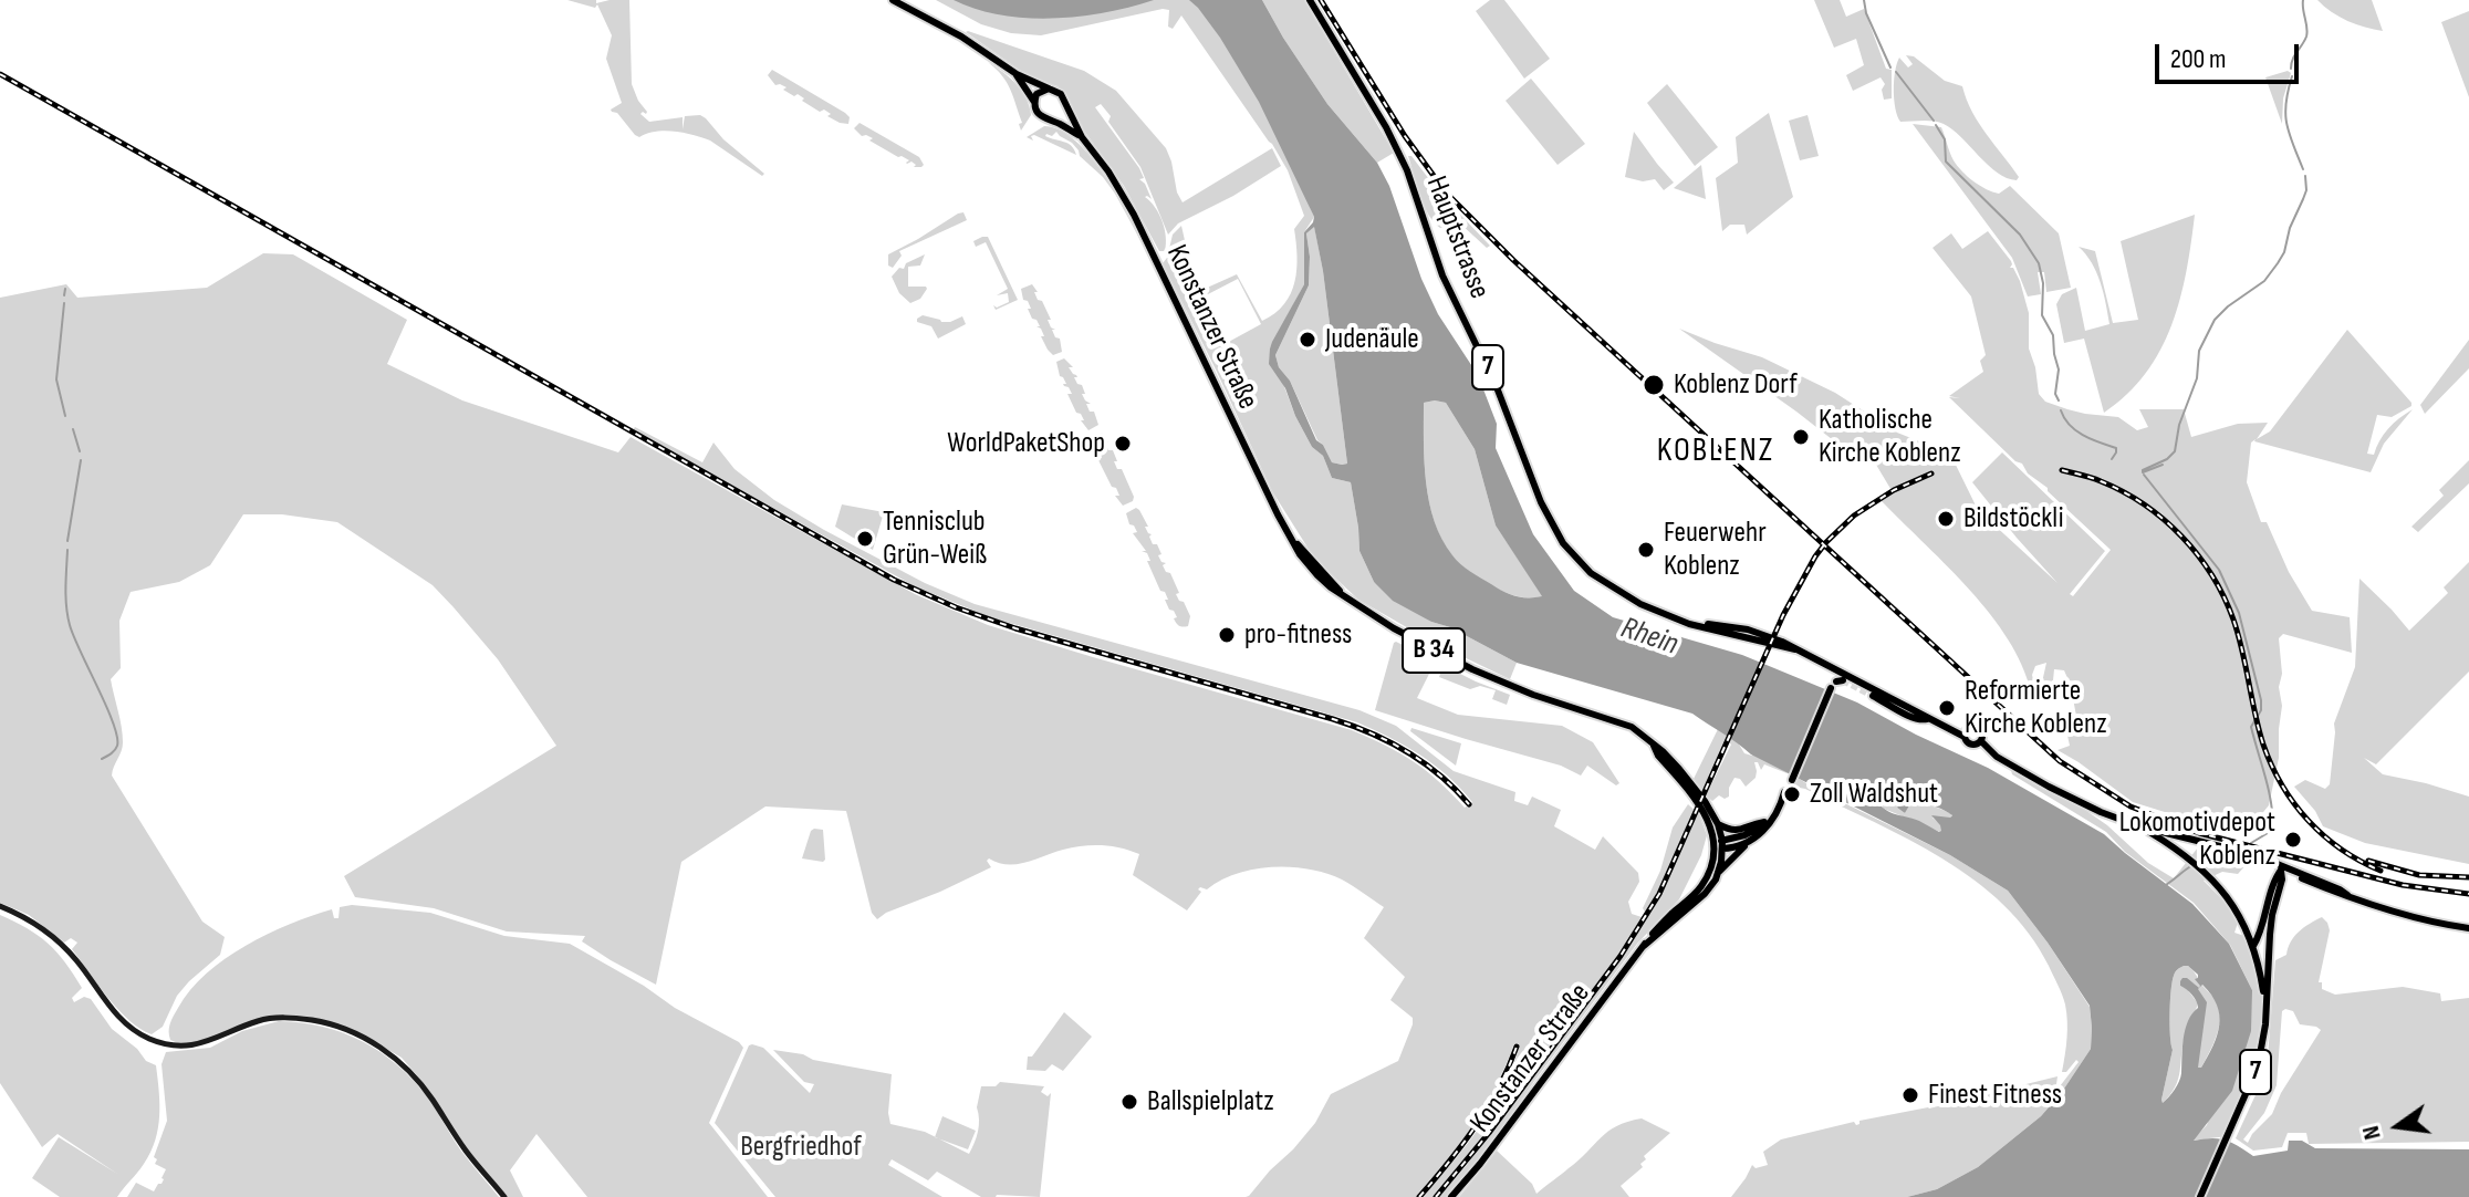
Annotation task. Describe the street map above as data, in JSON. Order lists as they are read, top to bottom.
{
  "streets": {
    "main road": [
      "Hauptstrasse",
      "Konstanzer Straße",
      "7",
      "B 34"
    ]
  },
  "crossings": [
    ["Hauptstrasse", "7"],
    ["Konstanzer Straße", "B 34"]
  ],
  "districts": ["KOBLENZ"],
  "water": ["Rhein"],
  "parks": ["Bergfriedhof"],
  "places": [
    "Judenäule",
    "Koblenz Dorf",
    "Katholische Kirche Koblenz",
    "WorldPaketShop",
    "Bildstöckli",
    "Tennisclub Grün-Weiß",
    "Feuerwehr Koblenz",
    "pro-fitness",
    "Reformierte Kirche Koblenz",
    "Zoll Waldshut",
    "Lokomotivdepot Koblenz",
    "Finest Fitness",
    "Ballspielplatz"
  ],
  "scale_bar": "200 m",
  "north": "left"
}
